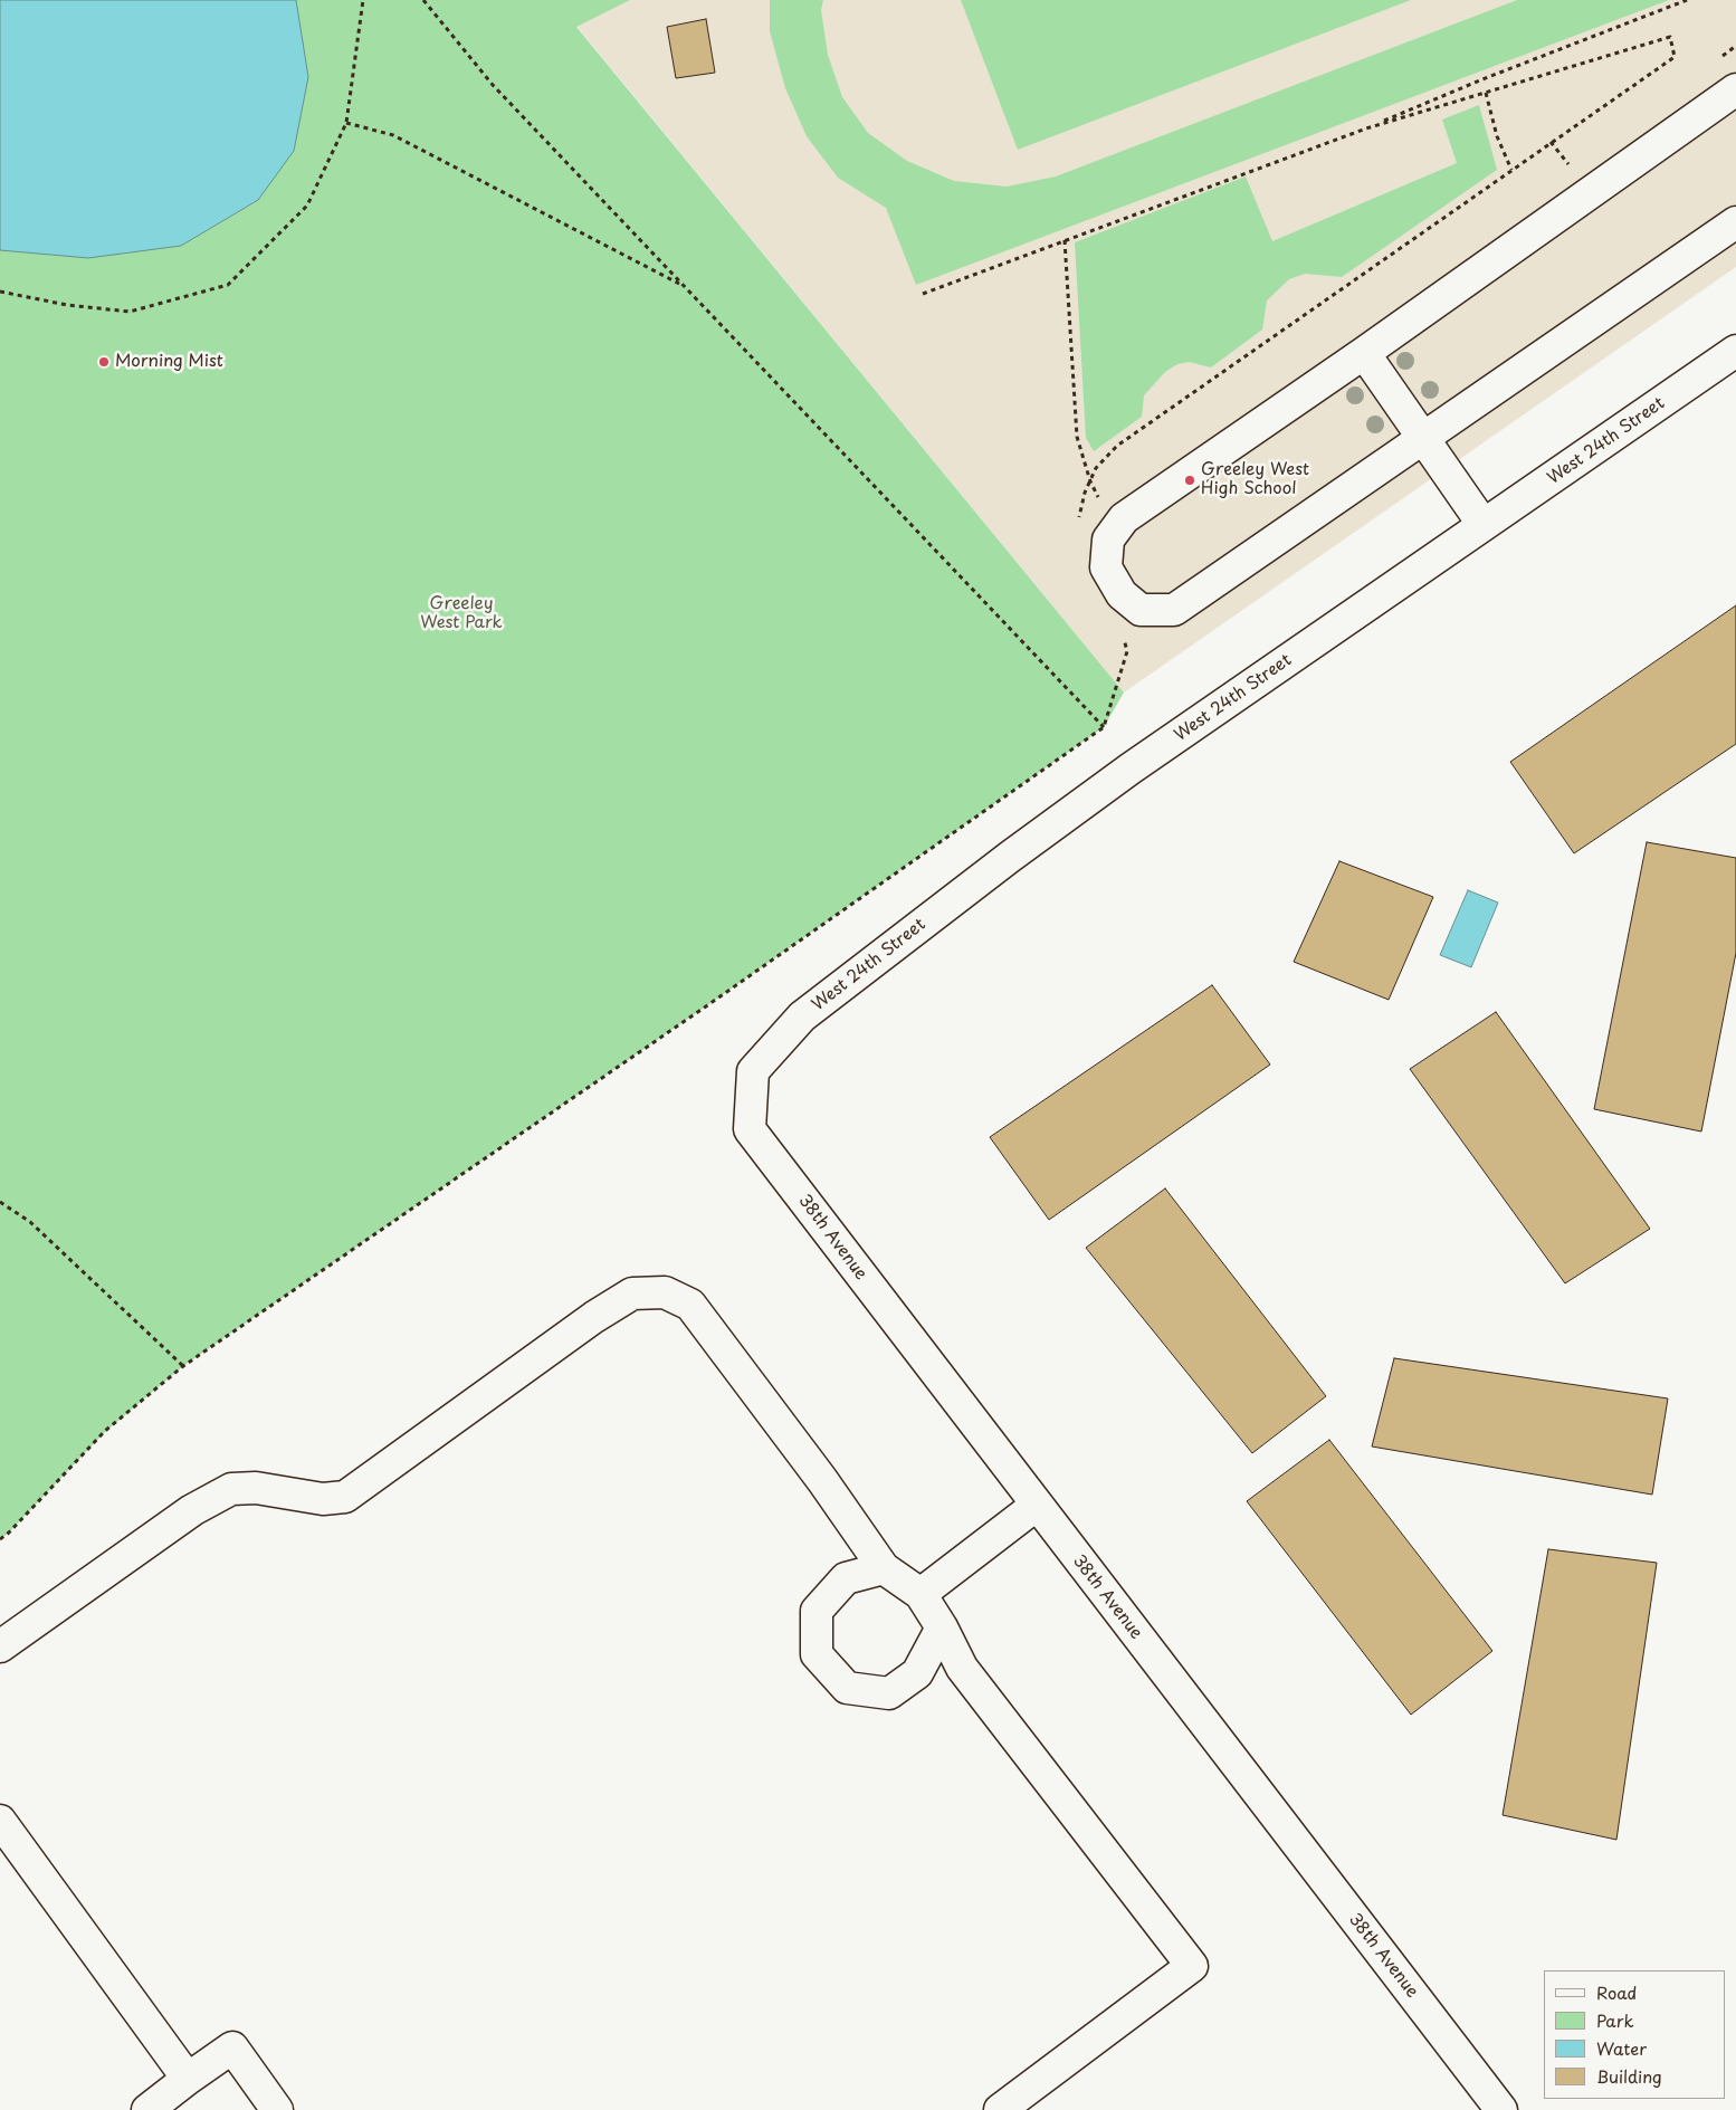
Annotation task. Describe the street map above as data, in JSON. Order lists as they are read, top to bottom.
{
  "streets": {
    "street": ["West 24th Street", "38th Avenue"]
  },
  "crossings": [
    ["West 24th Street", "38th Avenue"]
  ],
  "parks": ["Greeley West Park"],
  "places": ["Morning Mist", "Greeley West High School"],
  "legend": [
    "Road",
    "Park",
    "Water",
    "Building"
  ]
}
